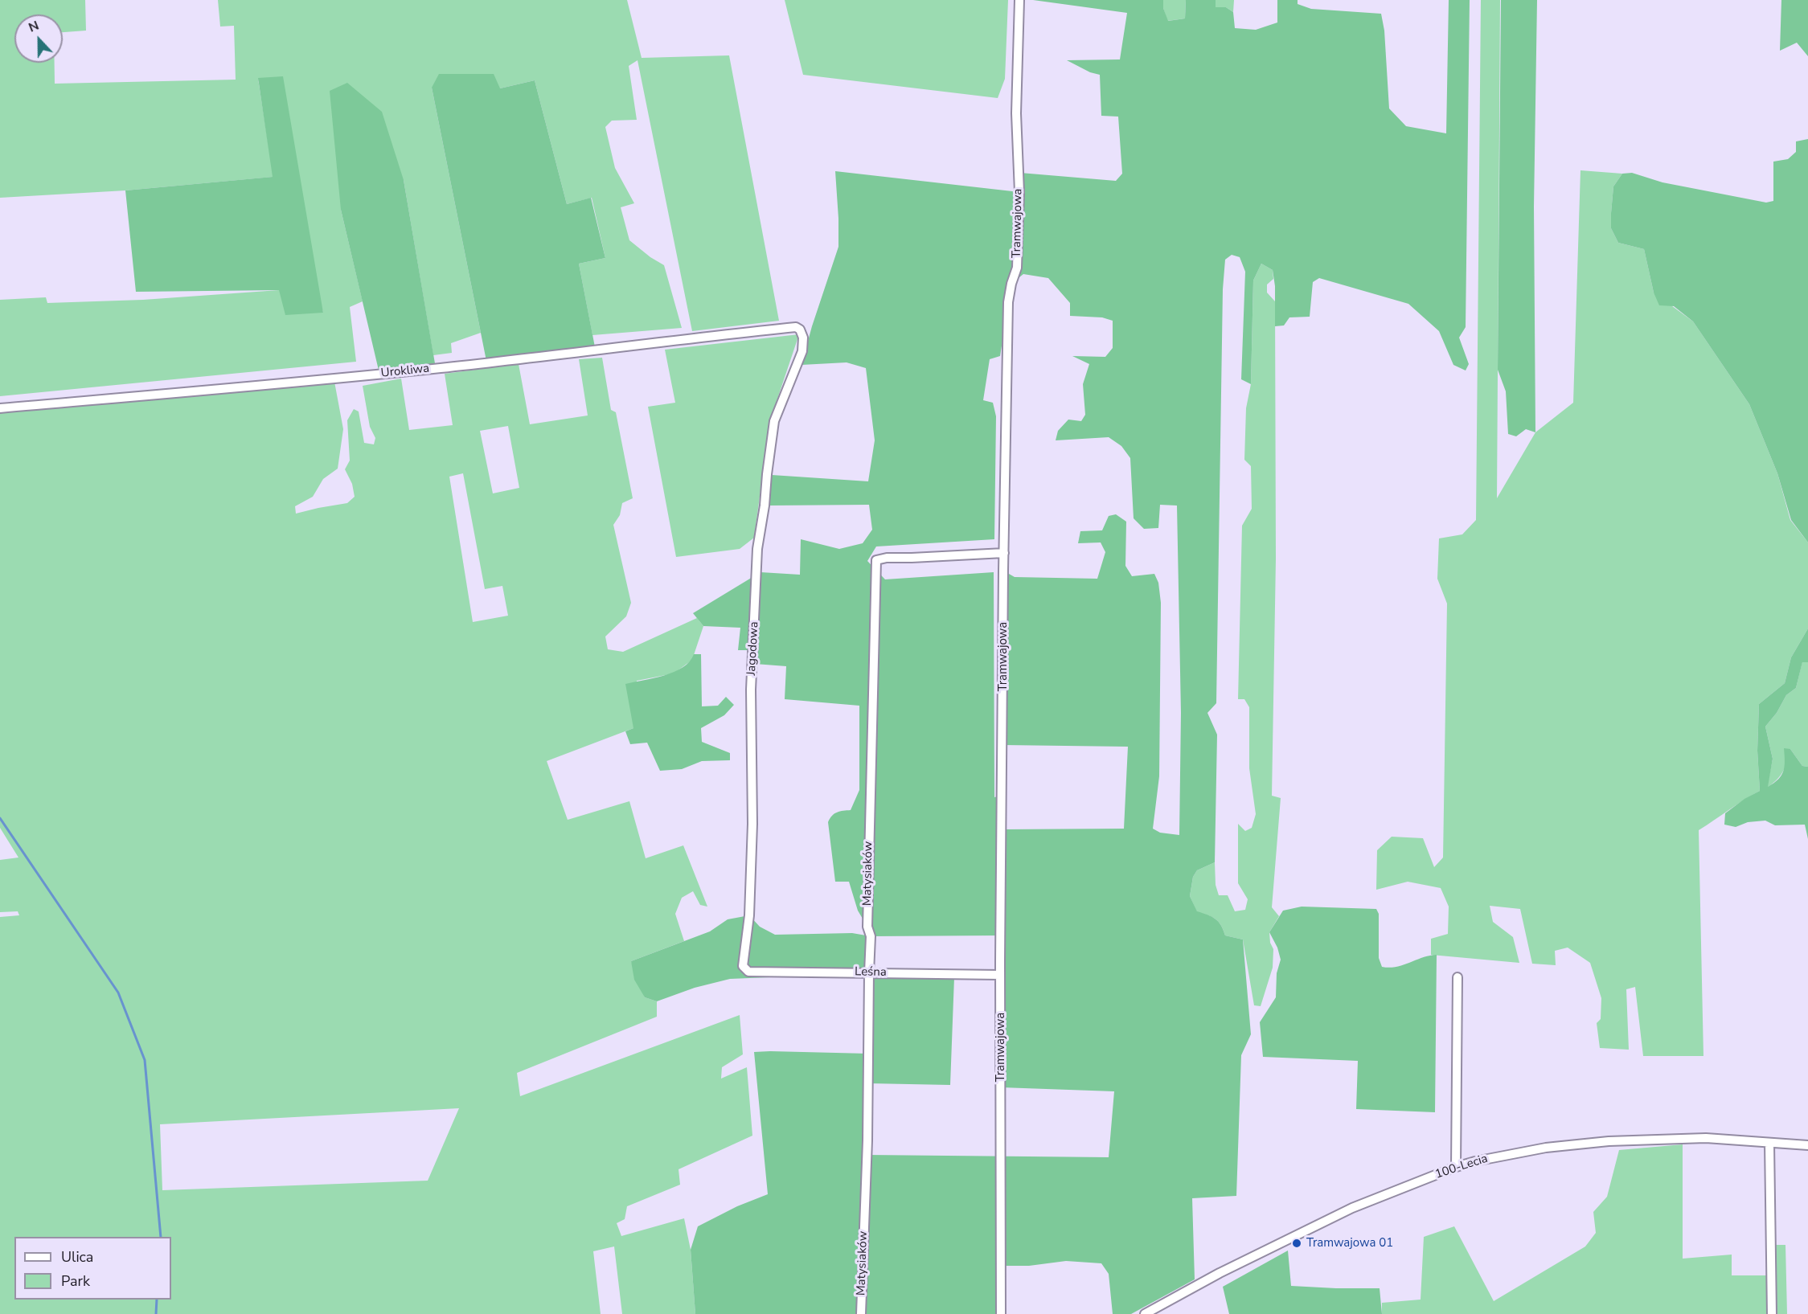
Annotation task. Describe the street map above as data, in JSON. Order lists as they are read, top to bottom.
{
  "streets": {
    "street": [
      "Tramwajowa",
      "Urokliwa",
      "Jagodowa",
      "Matysiaków",
      "Leśna",
      "100-Lecia"
    ]
  },
  "crossings": [
    ["Tramwajowa", "Matysiaków"],
    ["Tramwajowa", "Leśna"],
    ["Urokliwa", "Jagodowa"],
    ["Jagodowa", "Leśna"],
    ["Matysiaków", "Leśna"]
  ],
  "places": ["Tramwajowa 01"],
  "legend": ["Ulica", "Park"],
  "north": "top"
}
